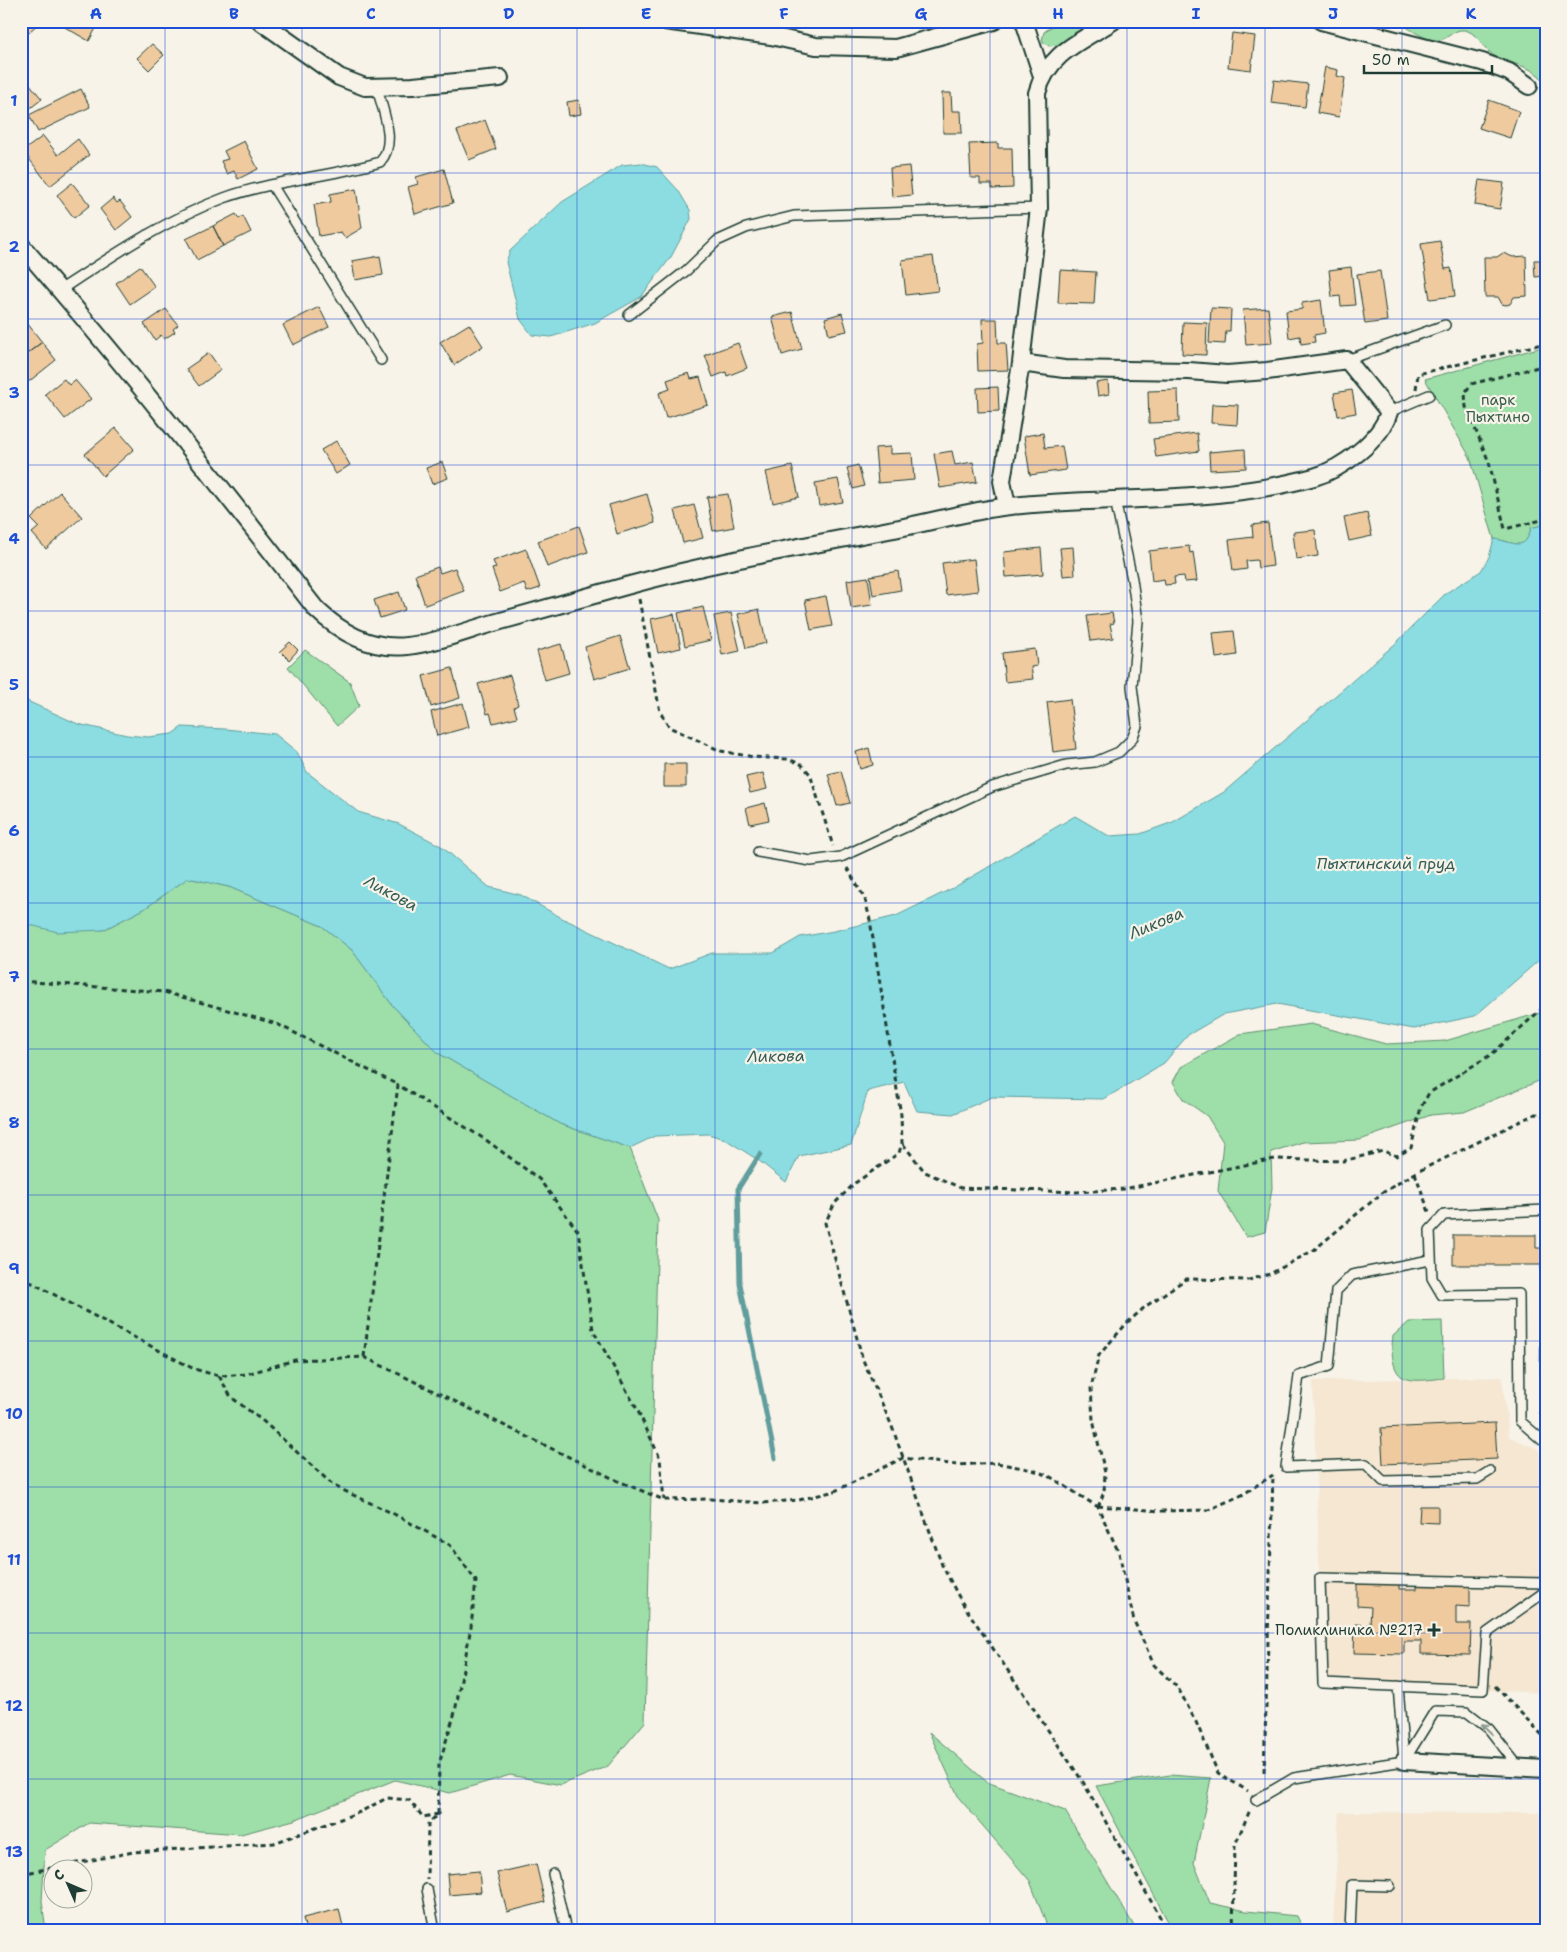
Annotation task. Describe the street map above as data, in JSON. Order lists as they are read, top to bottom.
{
  "water": ["Пыхтинский пруд", "Ликова"],
  "parks": ["парк Пыхтино"],
  "places": {
    "health": ["Поликлиника №217"]
  },
  "scale_bar": "50 m",
  "north": "top left",
  "grid": {
    "columns": [
      "A",
      "B",
      "C",
      "D",
      "E",
      "F",
      "G",
      "H",
      "I",
      "J",
      "K"
    ],
    "rows": [
      "1",
      "2",
      "3",
      "4",
      "5",
      "6",
      "7",
      "8",
      "9",
      "10",
      "11",
      "12",
      "13"
    ]
  }
}
